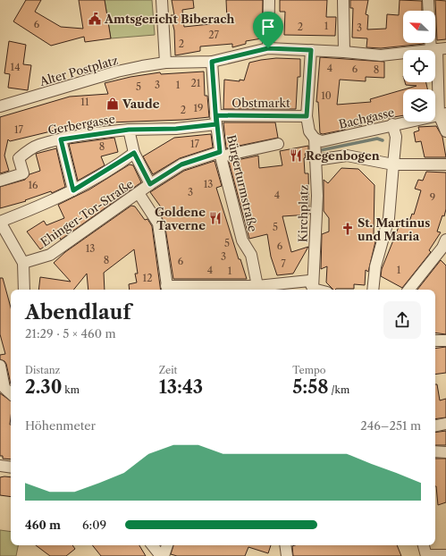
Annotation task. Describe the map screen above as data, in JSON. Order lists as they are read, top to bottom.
{
  "streets": {
    "street": [
      "Alter Postplatz",
      "Obstmarkt",
      "Bachgasse",
      "Gerbergasse",
      "Bürgerturmstraße",
      "Ehinger-Tor-Straße",
      "Kirchplatz"
    ]
  },
  "crossings": [
    ["Obstmarkt", "Bachgasse"],
    ["Obstmarkt", "Gerbergasse"],
    ["Obstmarkt", "Bürgerturmstraße"],
    ["Obstmarkt", "Kirchplatz"],
    ["Bachgasse", "Kirchplatz"],
    ["Bürgerturmstraße", "Ehinger-Tor-Straße"]
  ],
  "places": {
    "public building": ["Amtsgericht Biberach"],
    "shop": ["Vaude"],
    "restaurant": ["Regenbogen", "Goldene Taverne"],
    "church": ["St. Martinus und Maria"]
  },
  "house_numbers": [
    "6",
    "1",
    "2",
    "3",
    "27",
    "2",
    "14",
    "4",
    "6",
    "8",
    "21",
    "3",
    "1",
    "5",
    "10",
    "11",
    "19",
    "2",
    "17",
    "17",
    "8",
    "13",
    "16",
    "3",
    "4",
    "9",
    "5",
    "5",
    "6",
    "13",
    "3",
    "8",
    "6",
    "7",
    "4",
    "1",
    "1",
    "12"
  ],
  "north": "top left",
  "page": {
    "heading": ["Abendlauf", "21:29 · 5 × 460 m"],
    "stats": [
      ["Distanz", "2.30 km"],
      ["Zeit", "13:43"],
      ["Tempo", "5:58 /km"]
    ],
    "chart": ["Höhenmeter", "246–251 m"],
    "list": [
      {
        "name": "460 m",
        "note": "6:09"
      }
    ]
  }
}
